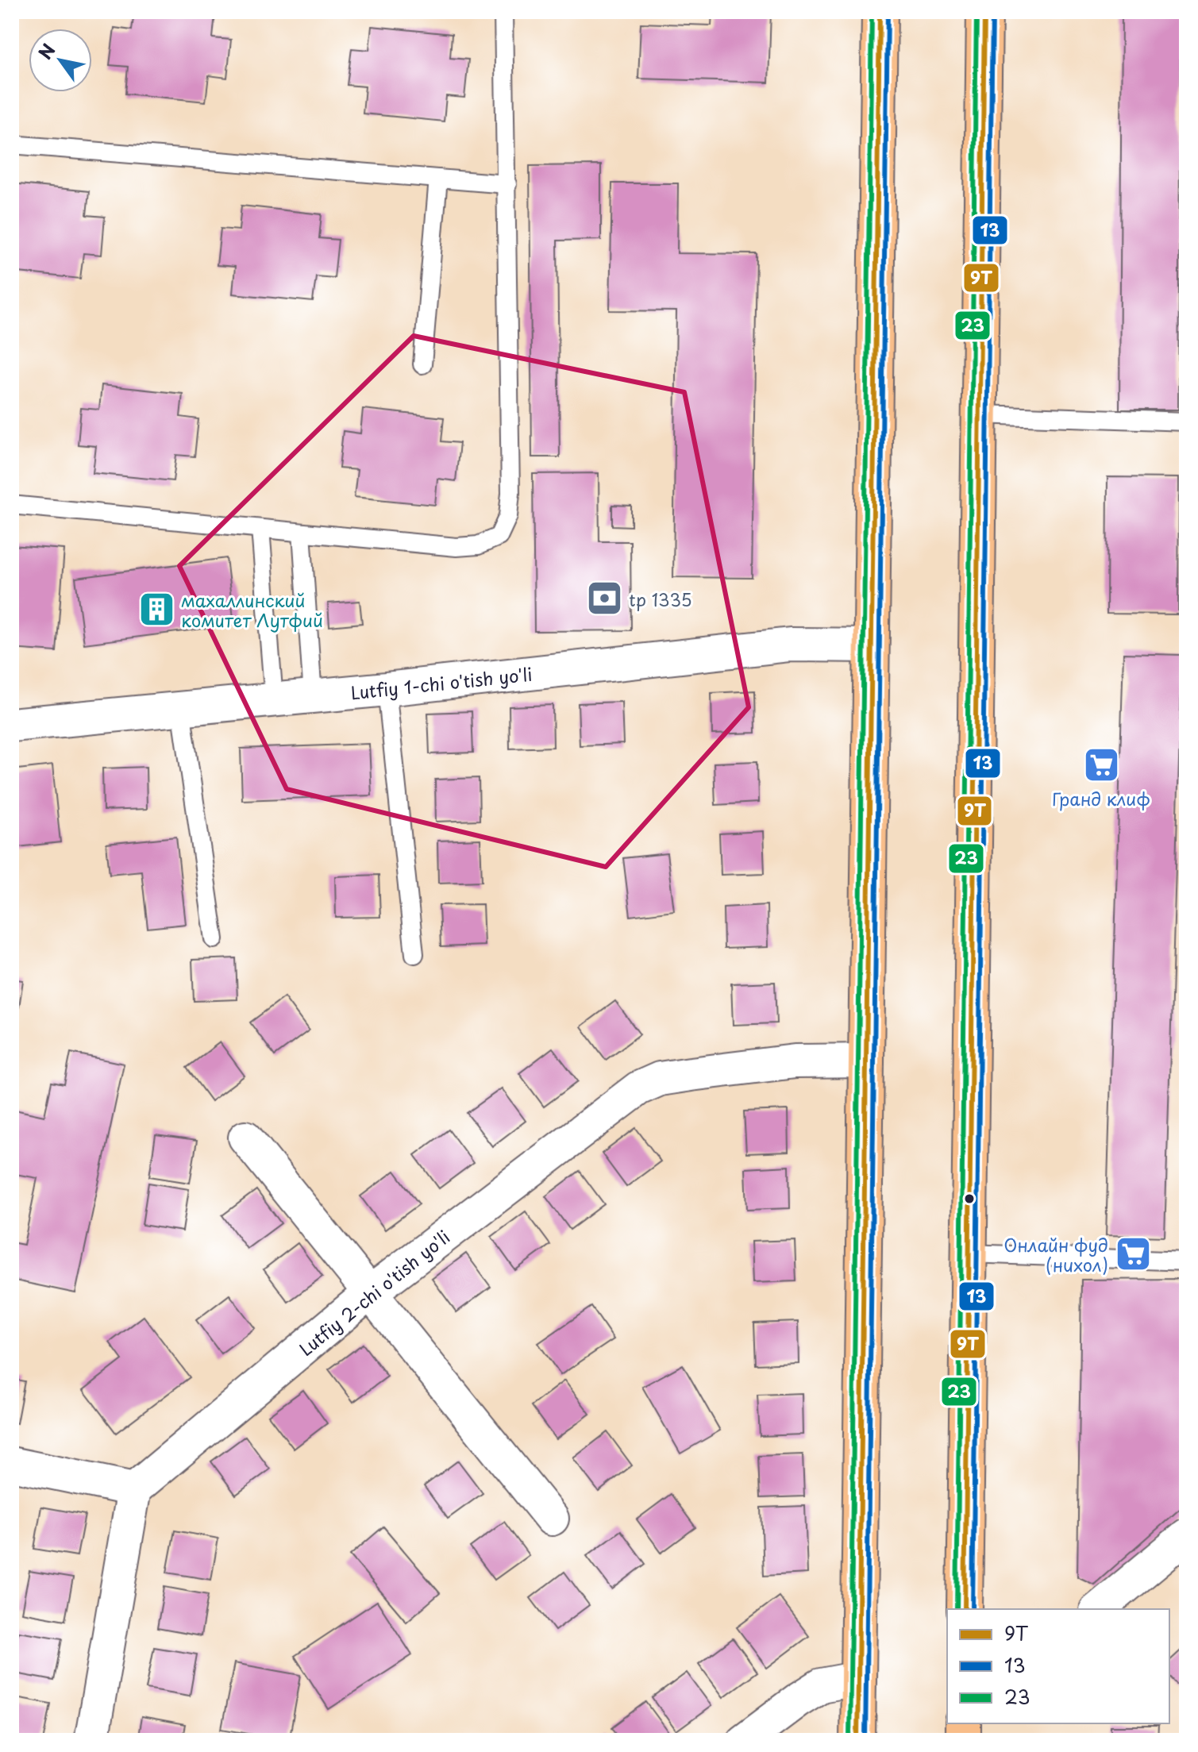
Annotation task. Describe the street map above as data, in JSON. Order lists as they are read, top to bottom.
{
  "streets": {
    "street": ["Lutfiy 1-chi o'tish yo'li", "Lutfiy 2-chi o'tish yo'li"]
  },
  "places": {
    "bank": ["tp 1335"],
    "building": ["махаллинский комитет Лутфий"],
    "supermarket": ["Гранд клиф", "Онлайн фуд (нихол)"]
  },
  "lines": ["transit line 9Т", "transit line 13", "transit line 23"],
  "legend": ["9Т", "13", "23"],
  "north": "top left"
}
